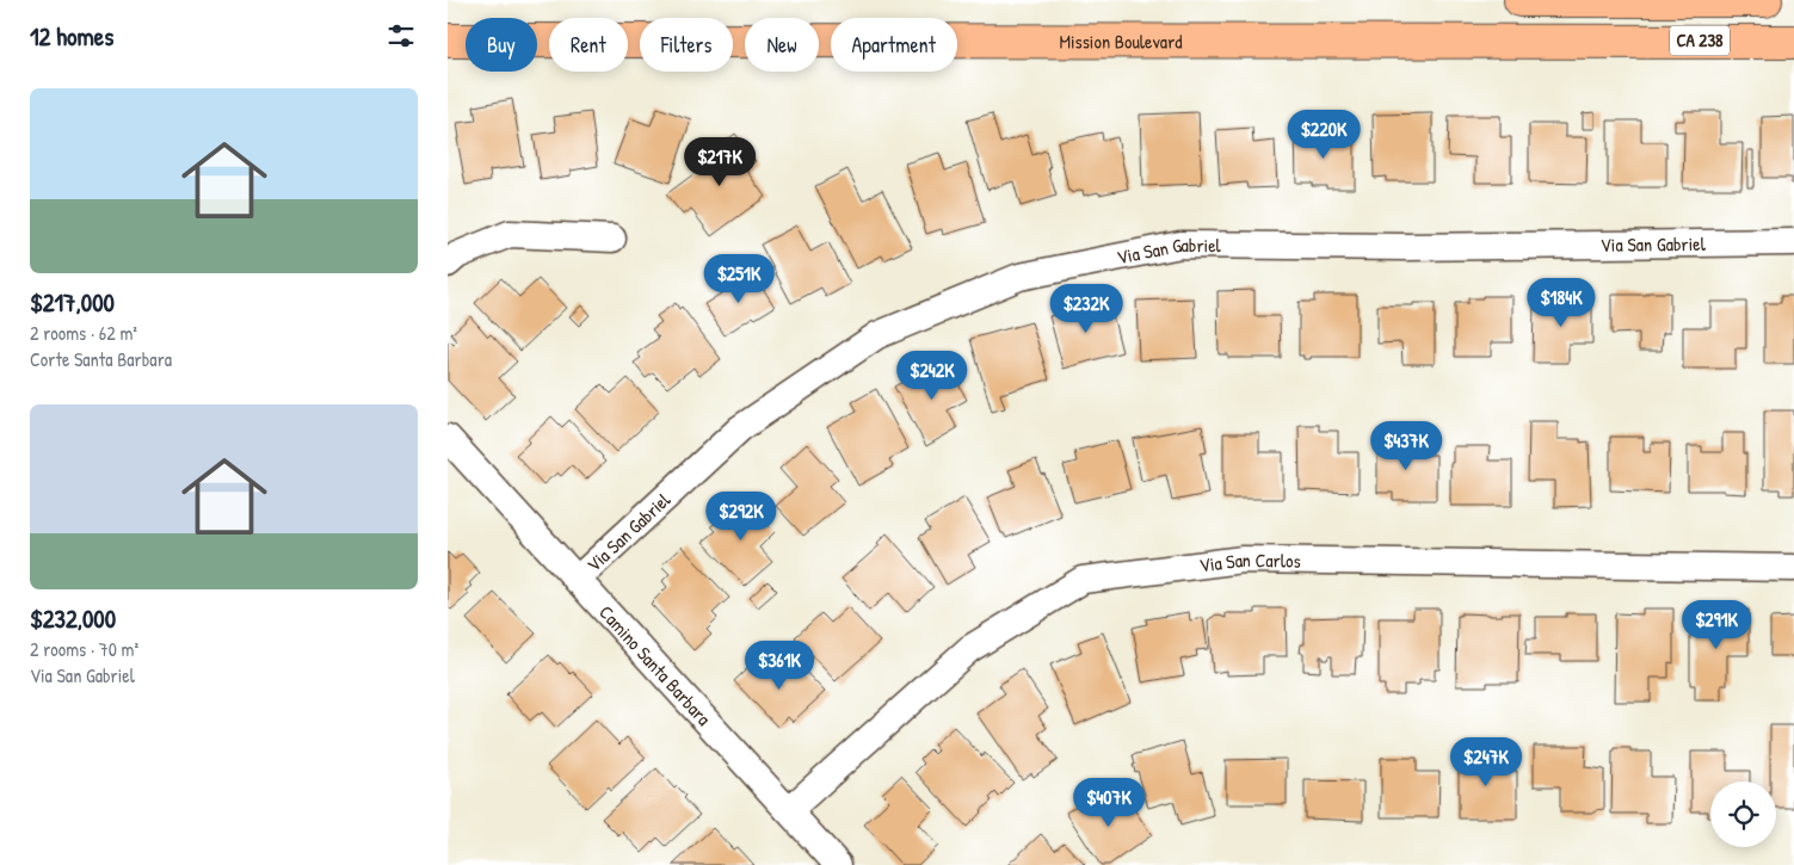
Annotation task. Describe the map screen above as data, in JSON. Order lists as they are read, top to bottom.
{
  "streets": {
    "main road": ["Mission Boulevard", "CA 238"],
    "street": ["Via San Gabriel", "Via San Carlos", "Camino Santa Barbara"]
  },
  "crossings": [
    ["Via San Gabriel", "Camino Santa Barbara"],
    ["Via San Carlos", "Camino Santa Barbara"]
  ],
  "page": {
    "heading": "12 homes",
    "chip": [
      "Buy",
      "Rent",
      "Filters",
      "New",
      "Apartment"
    ],
    "list": [
      {
        "name": "$217,000",
        "note": "2 rooms · 62 m² · Corte Santa Barbara"
      },
      {
        "name": "$232,000",
        "note": "2 rooms · 70 m² · Via San Gabriel"
      }
    ],
    "price": [
      "$220K",
      "$217K",
      "$251K",
      "$184K",
      "$232K",
      "$242K",
      "$437K",
      "$292K",
      "$291K",
      "$361K",
      "$247K",
      "$407K"
    ]
  }
}
